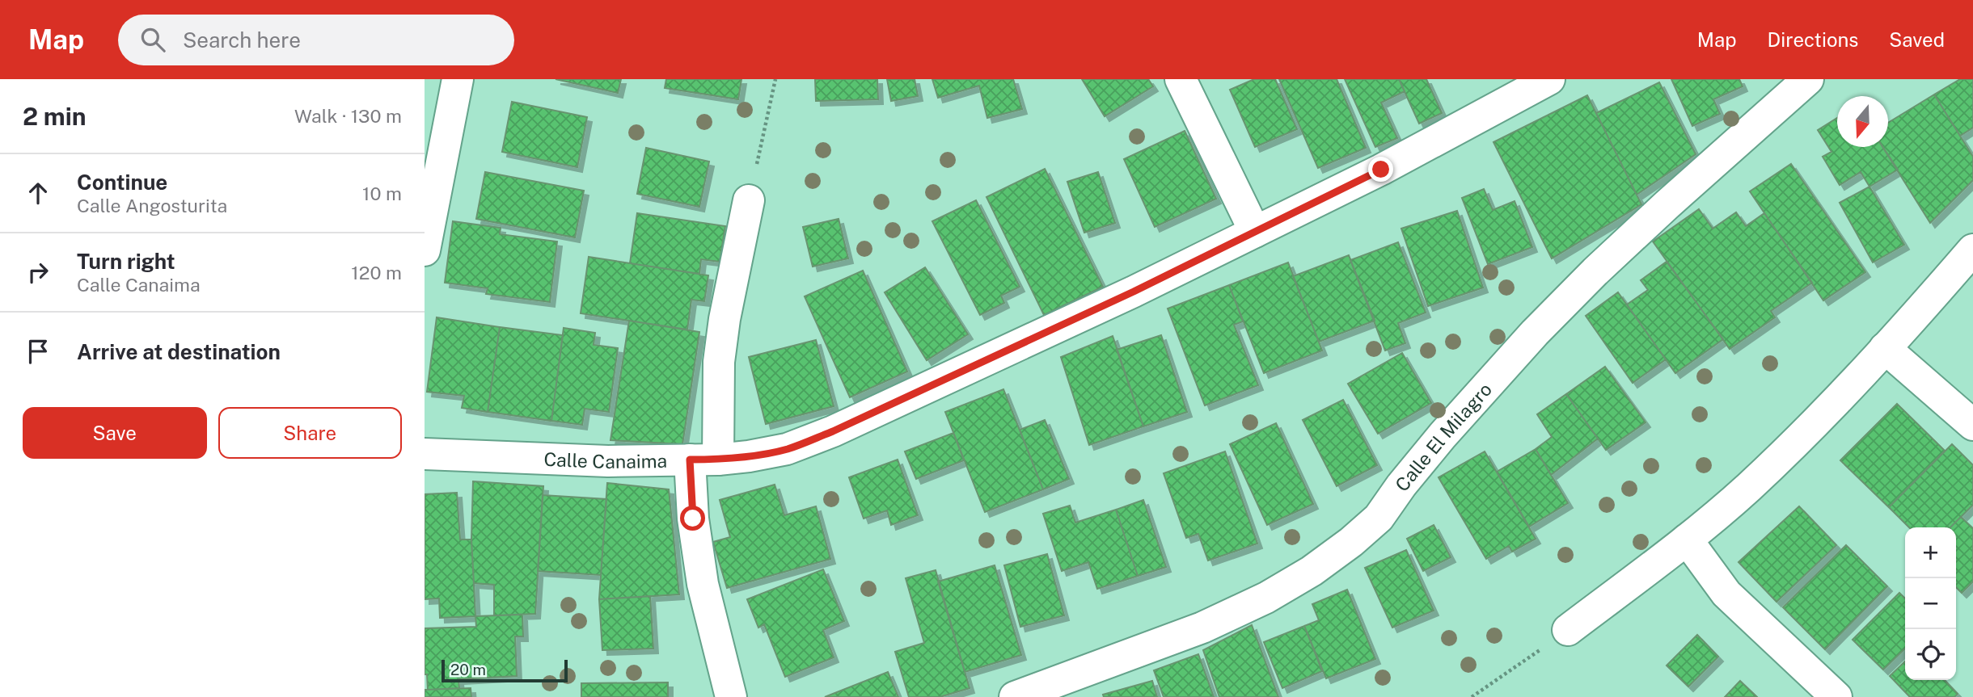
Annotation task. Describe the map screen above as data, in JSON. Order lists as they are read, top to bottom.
{
  "streets": {
    "street": ["Calle El Milagro", "Calle Canaima"]
  },
  "scale_bar": "20 m",
  "north": "bottom",
  "page": {
    "header": "Map",
    "search": "Search here",
    "nav": ["Map", "Directions", "Saved"],
    "heading": ["2 min", "Walk · 130 m"],
    "list": [
      ["Continue", "Calle Angosturita", "10 m"],
      ["Turn right", "Calle Canaima", "120 m"],
      "Arrive at destination"
    ],
    "buttons": ["Save", "Share"],
    "map_buttons": ["+", "−"],
    "scale": "20 m"
  }
}
